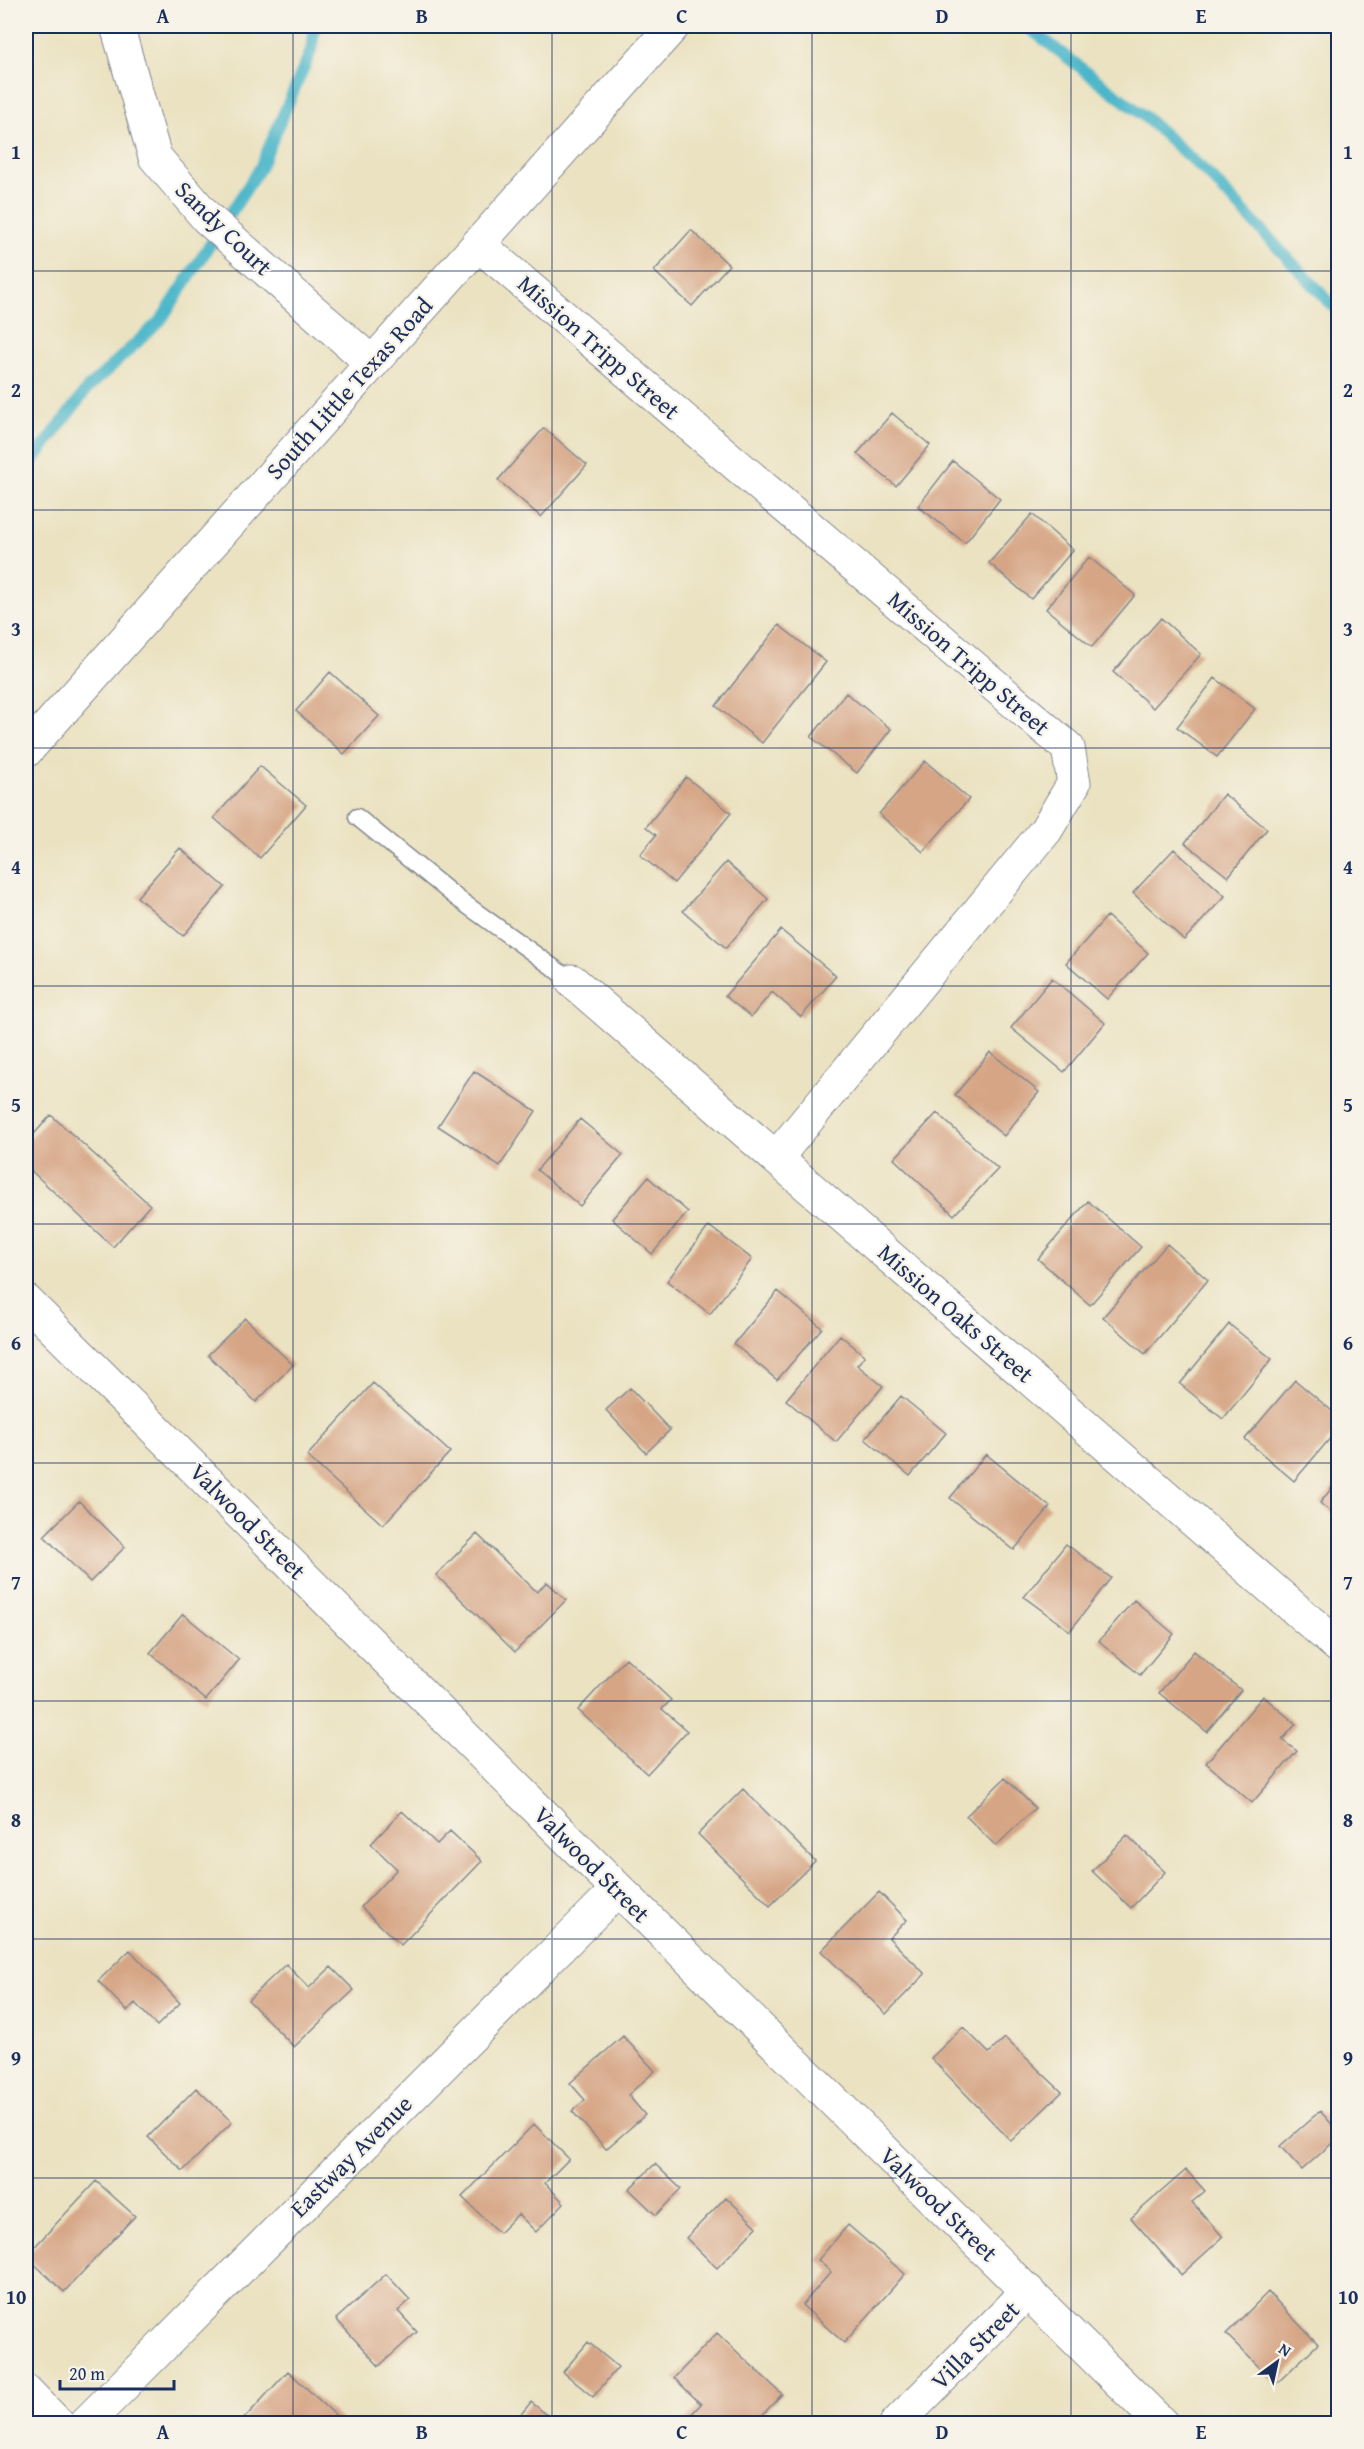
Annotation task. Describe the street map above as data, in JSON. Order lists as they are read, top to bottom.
{
  "streets": {
    "street": [
      "Sandy Court",
      "Mission Tripp Street",
      "South Little Texas Road",
      "Mission Oaks Street",
      "Valwood Street",
      "Eastway Avenue",
      "Villa Street"
    ]
  },
  "crossings": [
    ["Sandy Court", "South Little Texas Road"],
    ["Mission Tripp Street", "South Little Texas Road"],
    ["Mission Tripp Street", "Mission Oaks Street"],
    ["Valwood Street", "Eastway Avenue"],
    ["Valwood Street", "Villa Street"]
  ],
  "scale_bar": "20 m",
  "north": "top right",
  "grid": {
    "columns": [
      "A",
      "B",
      "C",
      "D",
      "E"
    ],
    "rows": [
      "1",
      "2",
      "3",
      "4",
      "5",
      "6",
      "7",
      "8",
      "9",
      "10"
    ]
  }
}
